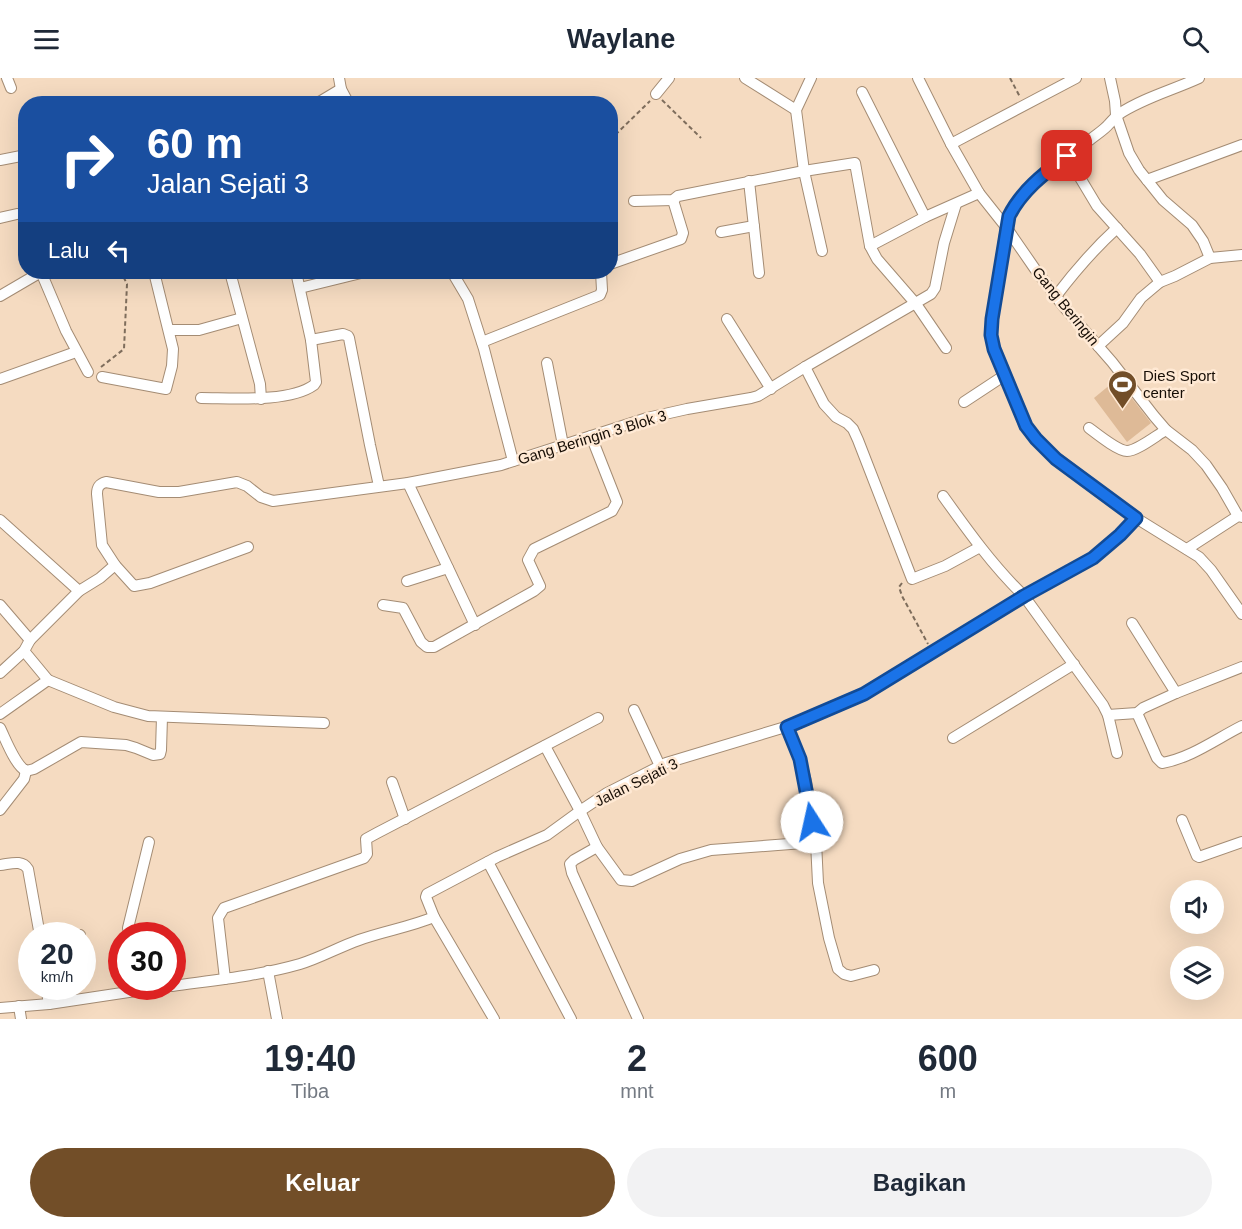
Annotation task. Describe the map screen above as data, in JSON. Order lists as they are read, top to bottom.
{
  "streets": {
    "street": ["Gang Beringin", "Gang Beringin 3 Blok 3", "Jalan Sejati 3"]
  },
  "places": {
    "sports": ["DieS Sport center"]
  },
  "page": {
    "header": "Waylane",
    "turn": ["60 m", "Jalan Sejati 3"],
    "then": "Lalu",
    "speed": "20 km/h",
    "limit": "30",
    "eta": [
      "19:40",
      "Tiba",
      "2",
      "mnt",
      "600",
      "m"
    ],
    "buttons": ["Keluar", "Bagikan"]
  }
}
